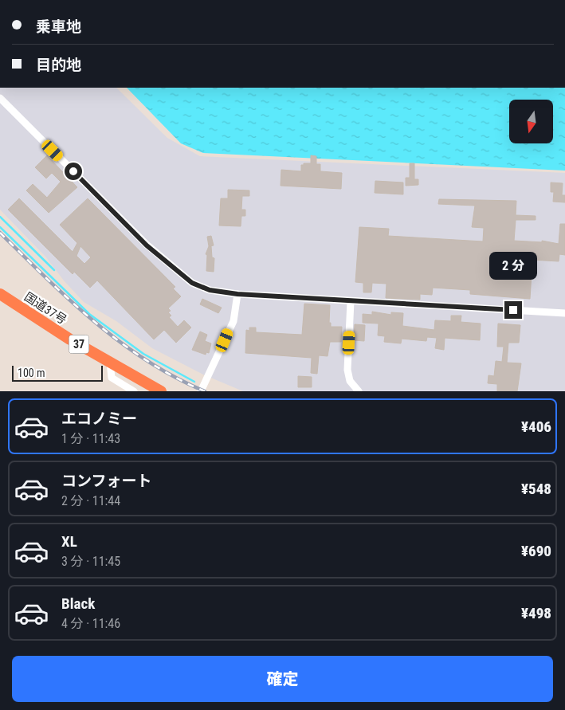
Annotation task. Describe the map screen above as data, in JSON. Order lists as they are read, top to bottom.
{
  "streets": {
    "highway": ["国道37号", "37"]
  },
  "scale_bar": "100 m",
  "north": "bottom",
  "page": {
    "banner": ["乗車地", "目的地"],
    "bubble": "2 分",
    "scale": "100 m",
    "list": [
      {
        "name": "エコノミー",
        "note": "1 分 · 11:43",
        "value": "¥406"
      },
      {
        "name": "コンフォート",
        "note": "2 分 · 11:44",
        "value": "¥548"
      },
      {
        "name": "XL",
        "note": "3 分 · 11:45",
        "value": "¥690"
      },
      {
        "name": "Black",
        "note": "4 分 · 11:46",
        "value": "¥498"
      }
    ],
    "buttons": "確定"
  }
}
